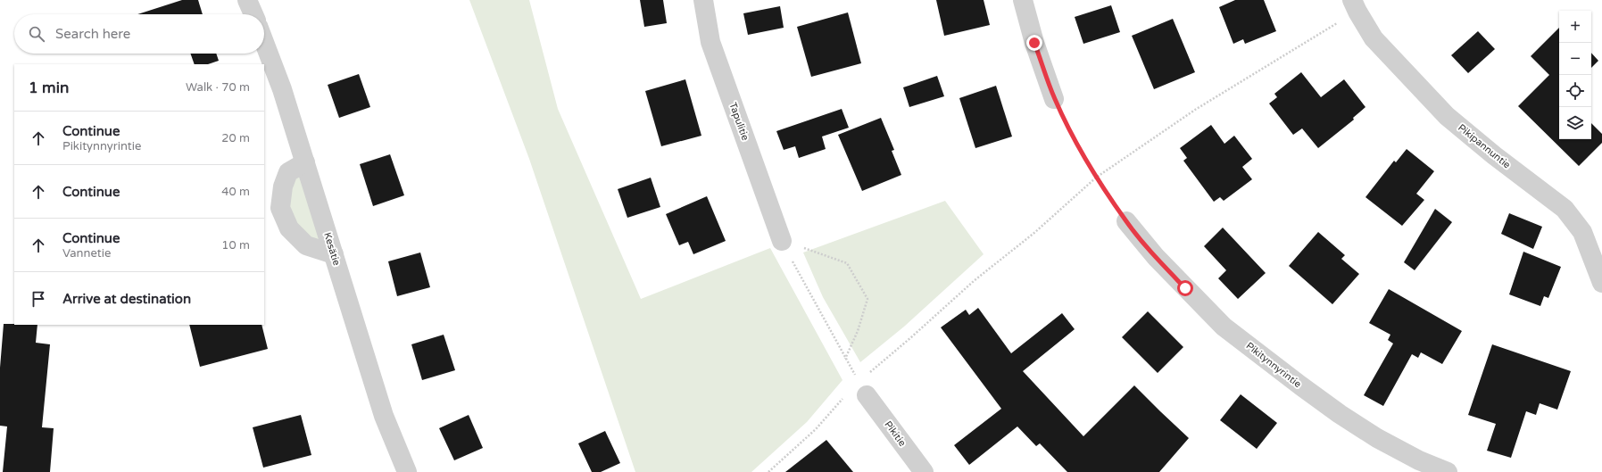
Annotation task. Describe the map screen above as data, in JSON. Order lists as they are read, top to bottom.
{
  "streets": {
    "street": [
      "Tapulitie",
      "Pikipannuntie",
      "Kesätie",
      "Pikitynnyrintie",
      "Pikitie"
    ]
  },
  "page": {
    "map_buttons": ["+", "−"],
    "search": "Search here",
    "heading": ["1 min", "Walk · 70 m"],
    "list": [
      ["Continue", "Pikitynnyrintie", "20 m"],
      ["Continue", "40 m"],
      ["Continue", "Vannetie", "10 m"],
      "Arrive at destination"
    ]
  }
}
